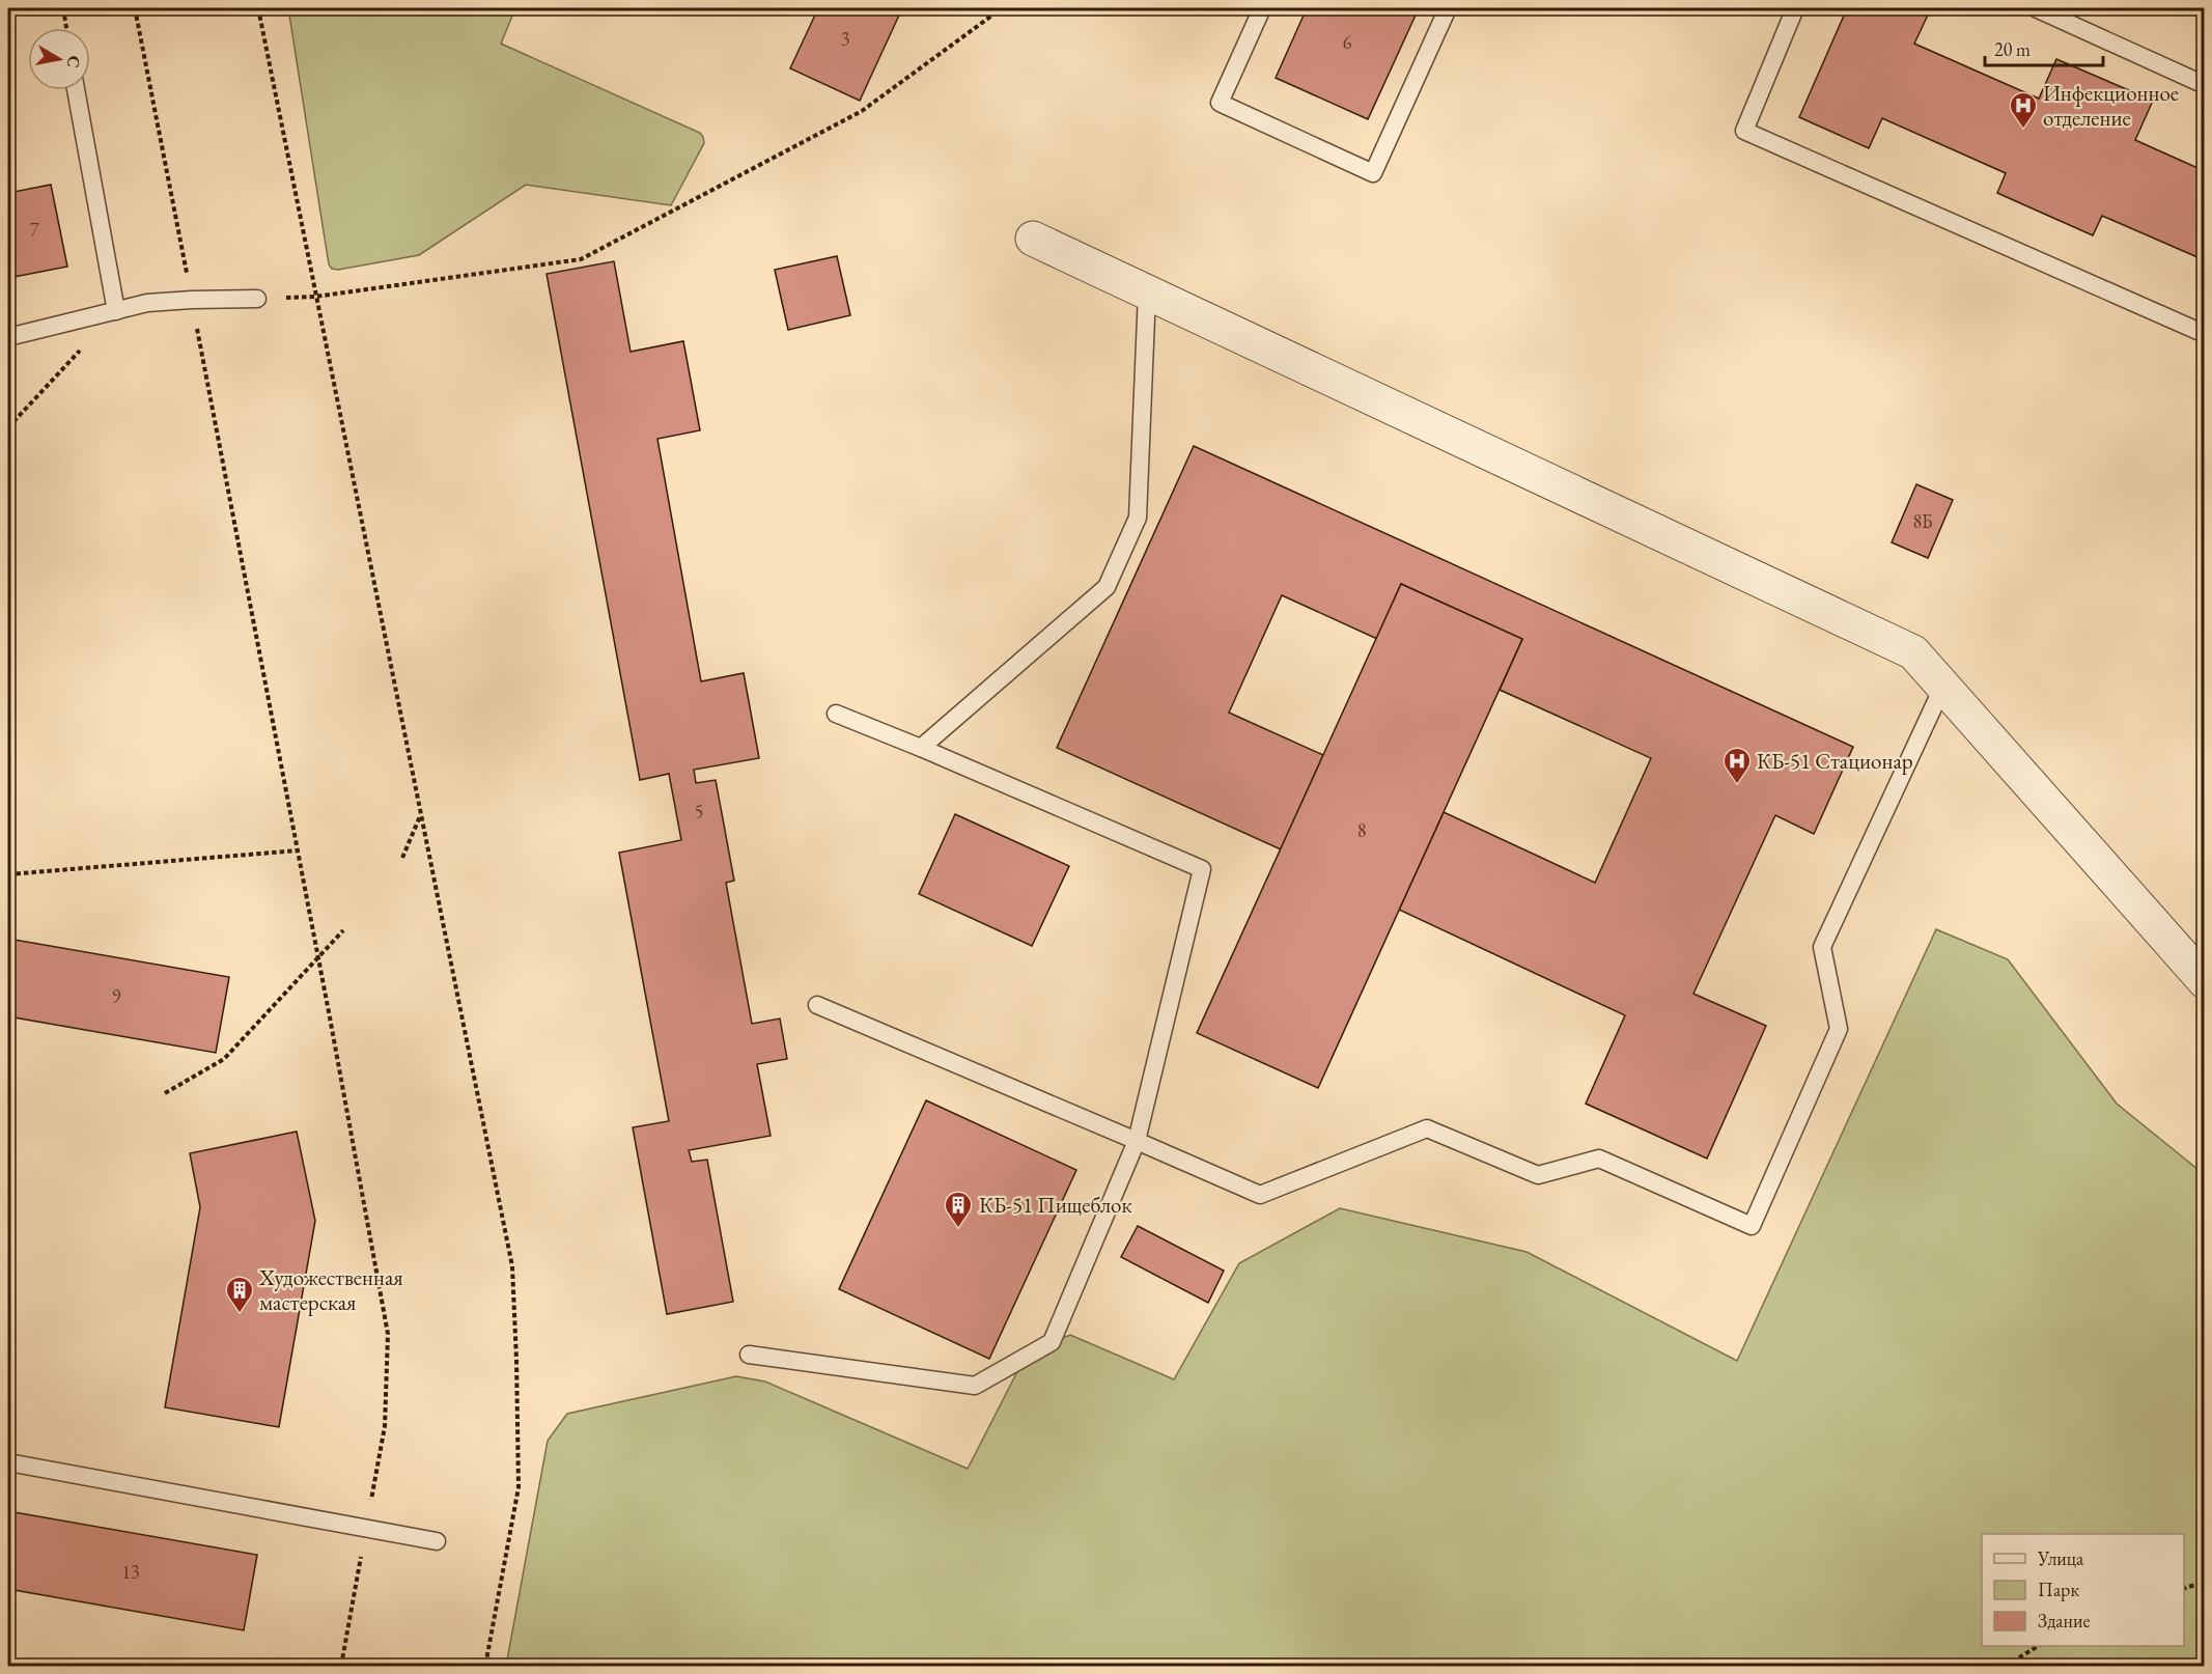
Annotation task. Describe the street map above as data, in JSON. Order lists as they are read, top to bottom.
{
  "places": {
    "hospital": ["Инфекционное отделение", "КБ-51 Стационар"],
    "building": ["КБ-51 Пищеблок", "Художественная мастерская"]
  },
  "house_numbers": [
    "3",
    "6",
    "7",
    "8Б",
    "5",
    "8",
    "9",
    "13"
  ],
  "legend": ["Улица", "Парк", "Здание"],
  "scale_bar": "20 m",
  "north": "right"
}
